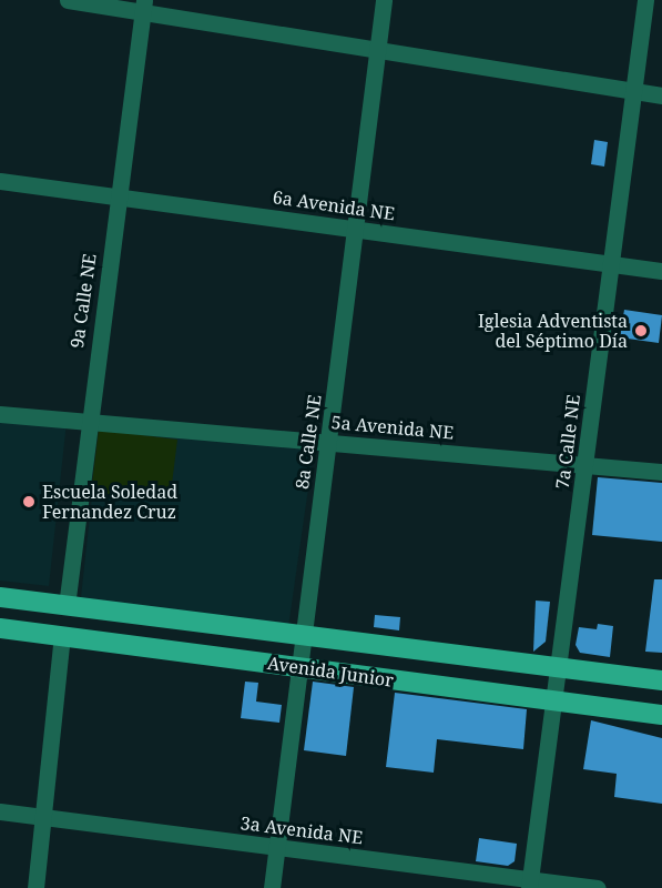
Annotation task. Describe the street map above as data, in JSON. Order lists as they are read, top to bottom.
{
  "streets": {
    "main road": ["Avenida Junior"],
    "street": [
      "6a Avenida NE",
      "9a Calle NE",
      "5a Avenida NE",
      "8a Calle NE",
      "7a Calle NE",
      "3a Avenida NE"
    ]
  },
  "crossings": [
    ["6a Avenida NE", "9a Calle NE"],
    ["6a Avenida NE", "8a Calle NE"],
    ["6a Avenida NE", "7a Calle NE"],
    ["9a Calle NE", "5a Avenida NE"],
    ["9a Calle NE", "Avenida Junior"],
    ["5a Avenida NE", "8a Calle NE"],
    ["5a Avenida NE", "7a Calle NE"],
    ["8a Calle NE", "Avenida Junior"],
    ["8a Calle NE", "3a Avenida NE"],
    ["7a Calle NE", "Avenida Junior"],
    ["7a Calle NE", "3a Avenida NE"]
  ],
  "places": ["Iglesia Adventista del Séptimo Día", "Escuela Soledad Fernandez Cruz"]
}
